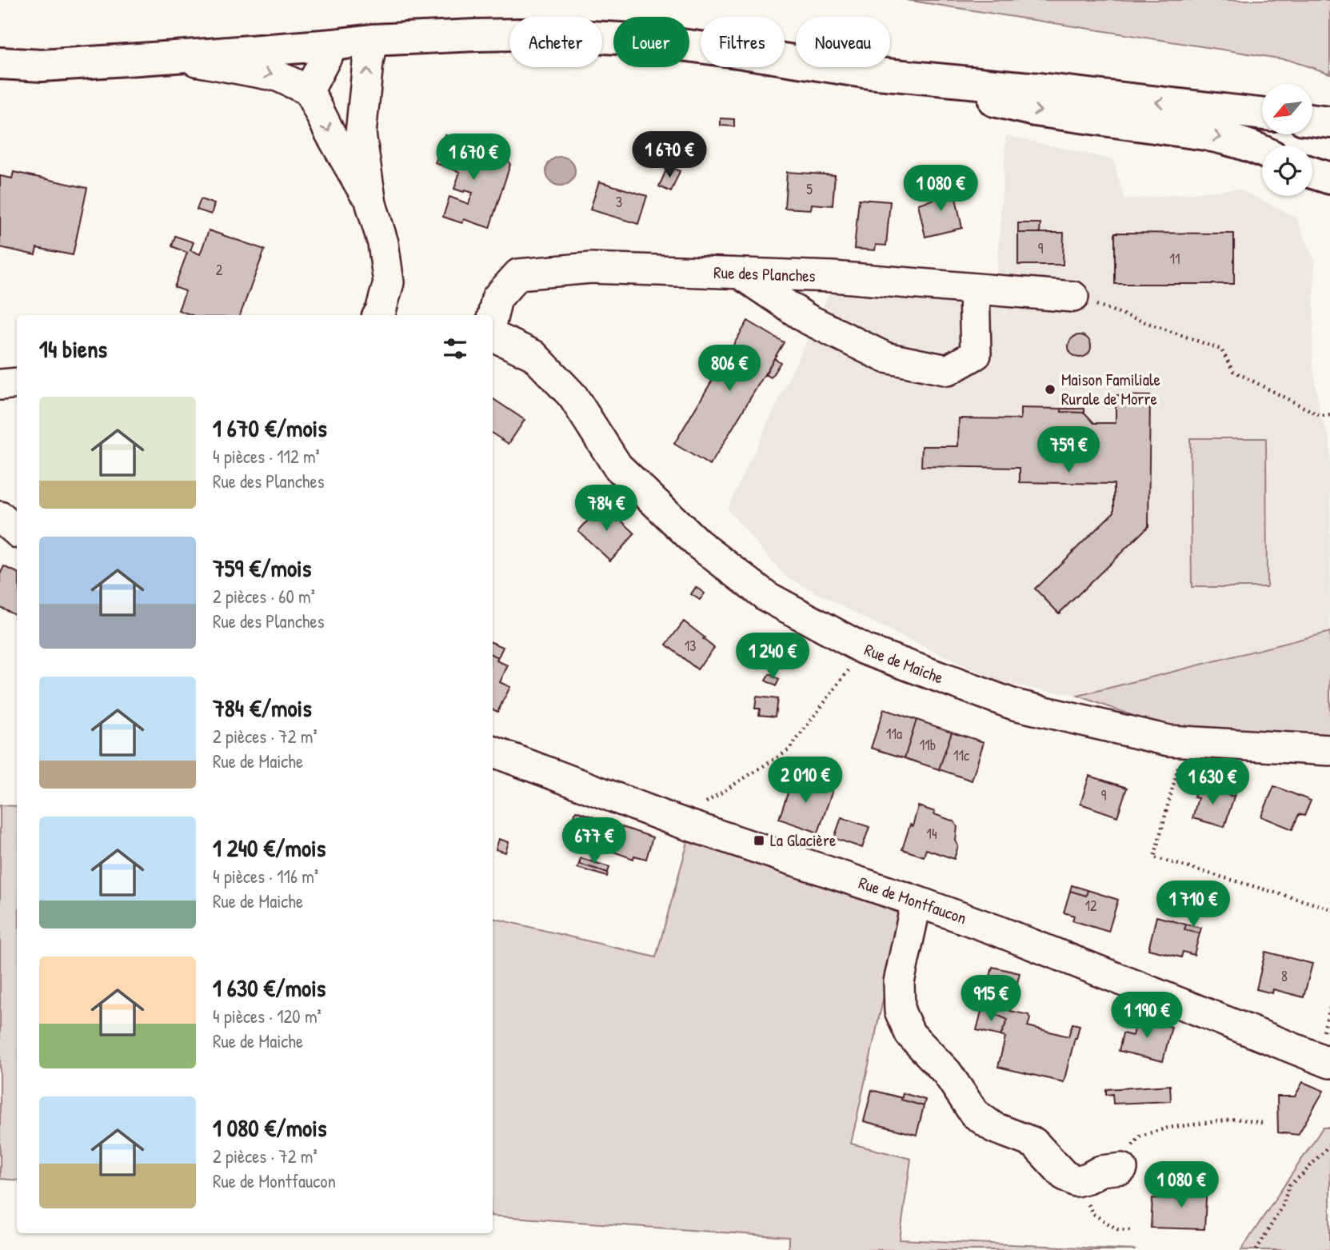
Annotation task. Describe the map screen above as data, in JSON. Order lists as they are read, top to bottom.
{
  "streets": {
    "street": ["Rue des Planches", "Rue de Maiche", "Rue de Montfaucon"]
  },
  "places": {
    "other": ["Maison Familiale Rurale de Morre"],
    "transit": ["La Glacière"]
  },
  "house_numbers": [
    "5",
    "3",
    "9",
    "11",
    "2",
    "13",
    "11a",
    "11b",
    "11c",
    "9",
    "14",
    "12",
    "8"
  ],
  "north": "bottom left",
  "page": {
    "chip": [
      "Acheter",
      "Louer",
      "Filtres",
      "Nouveau"
    ],
    "price": [
      "1 670 €",
      "1 670 €",
      "1 080 €",
      "806 €",
      "759 €",
      "784 €",
      "1 240 €",
      "2 010 €",
      "1 630 €",
      "677 €",
      "1 710 €",
      "915 €",
      "1 190 €",
      "1 080 €"
    ],
    "heading": "14 biens",
    "list": [
      {
        "name": "1 670 €/mois",
        "note": "4 pièces · 112 m² · Rue des Planches"
      },
      {
        "name": "759 €/mois",
        "note": "2 pièces · 60 m² · Rue des Planches"
      },
      {
        "name": "784 €/mois",
        "note": "2 pièces · 72 m² · Rue de Maiche"
      },
      {
        "name": "1 240 €/mois",
        "note": "4 pièces · 116 m² · Rue de Maiche"
      },
      {
        "name": "1 630 €/mois",
        "note": "4 pièces · 120 m² · Rue de Maiche"
      },
      {
        "name": "1 080 €/mois",
        "note": "2 pièces · 72 m² · Rue de Montfaucon"
      }
    ]
  }
}
